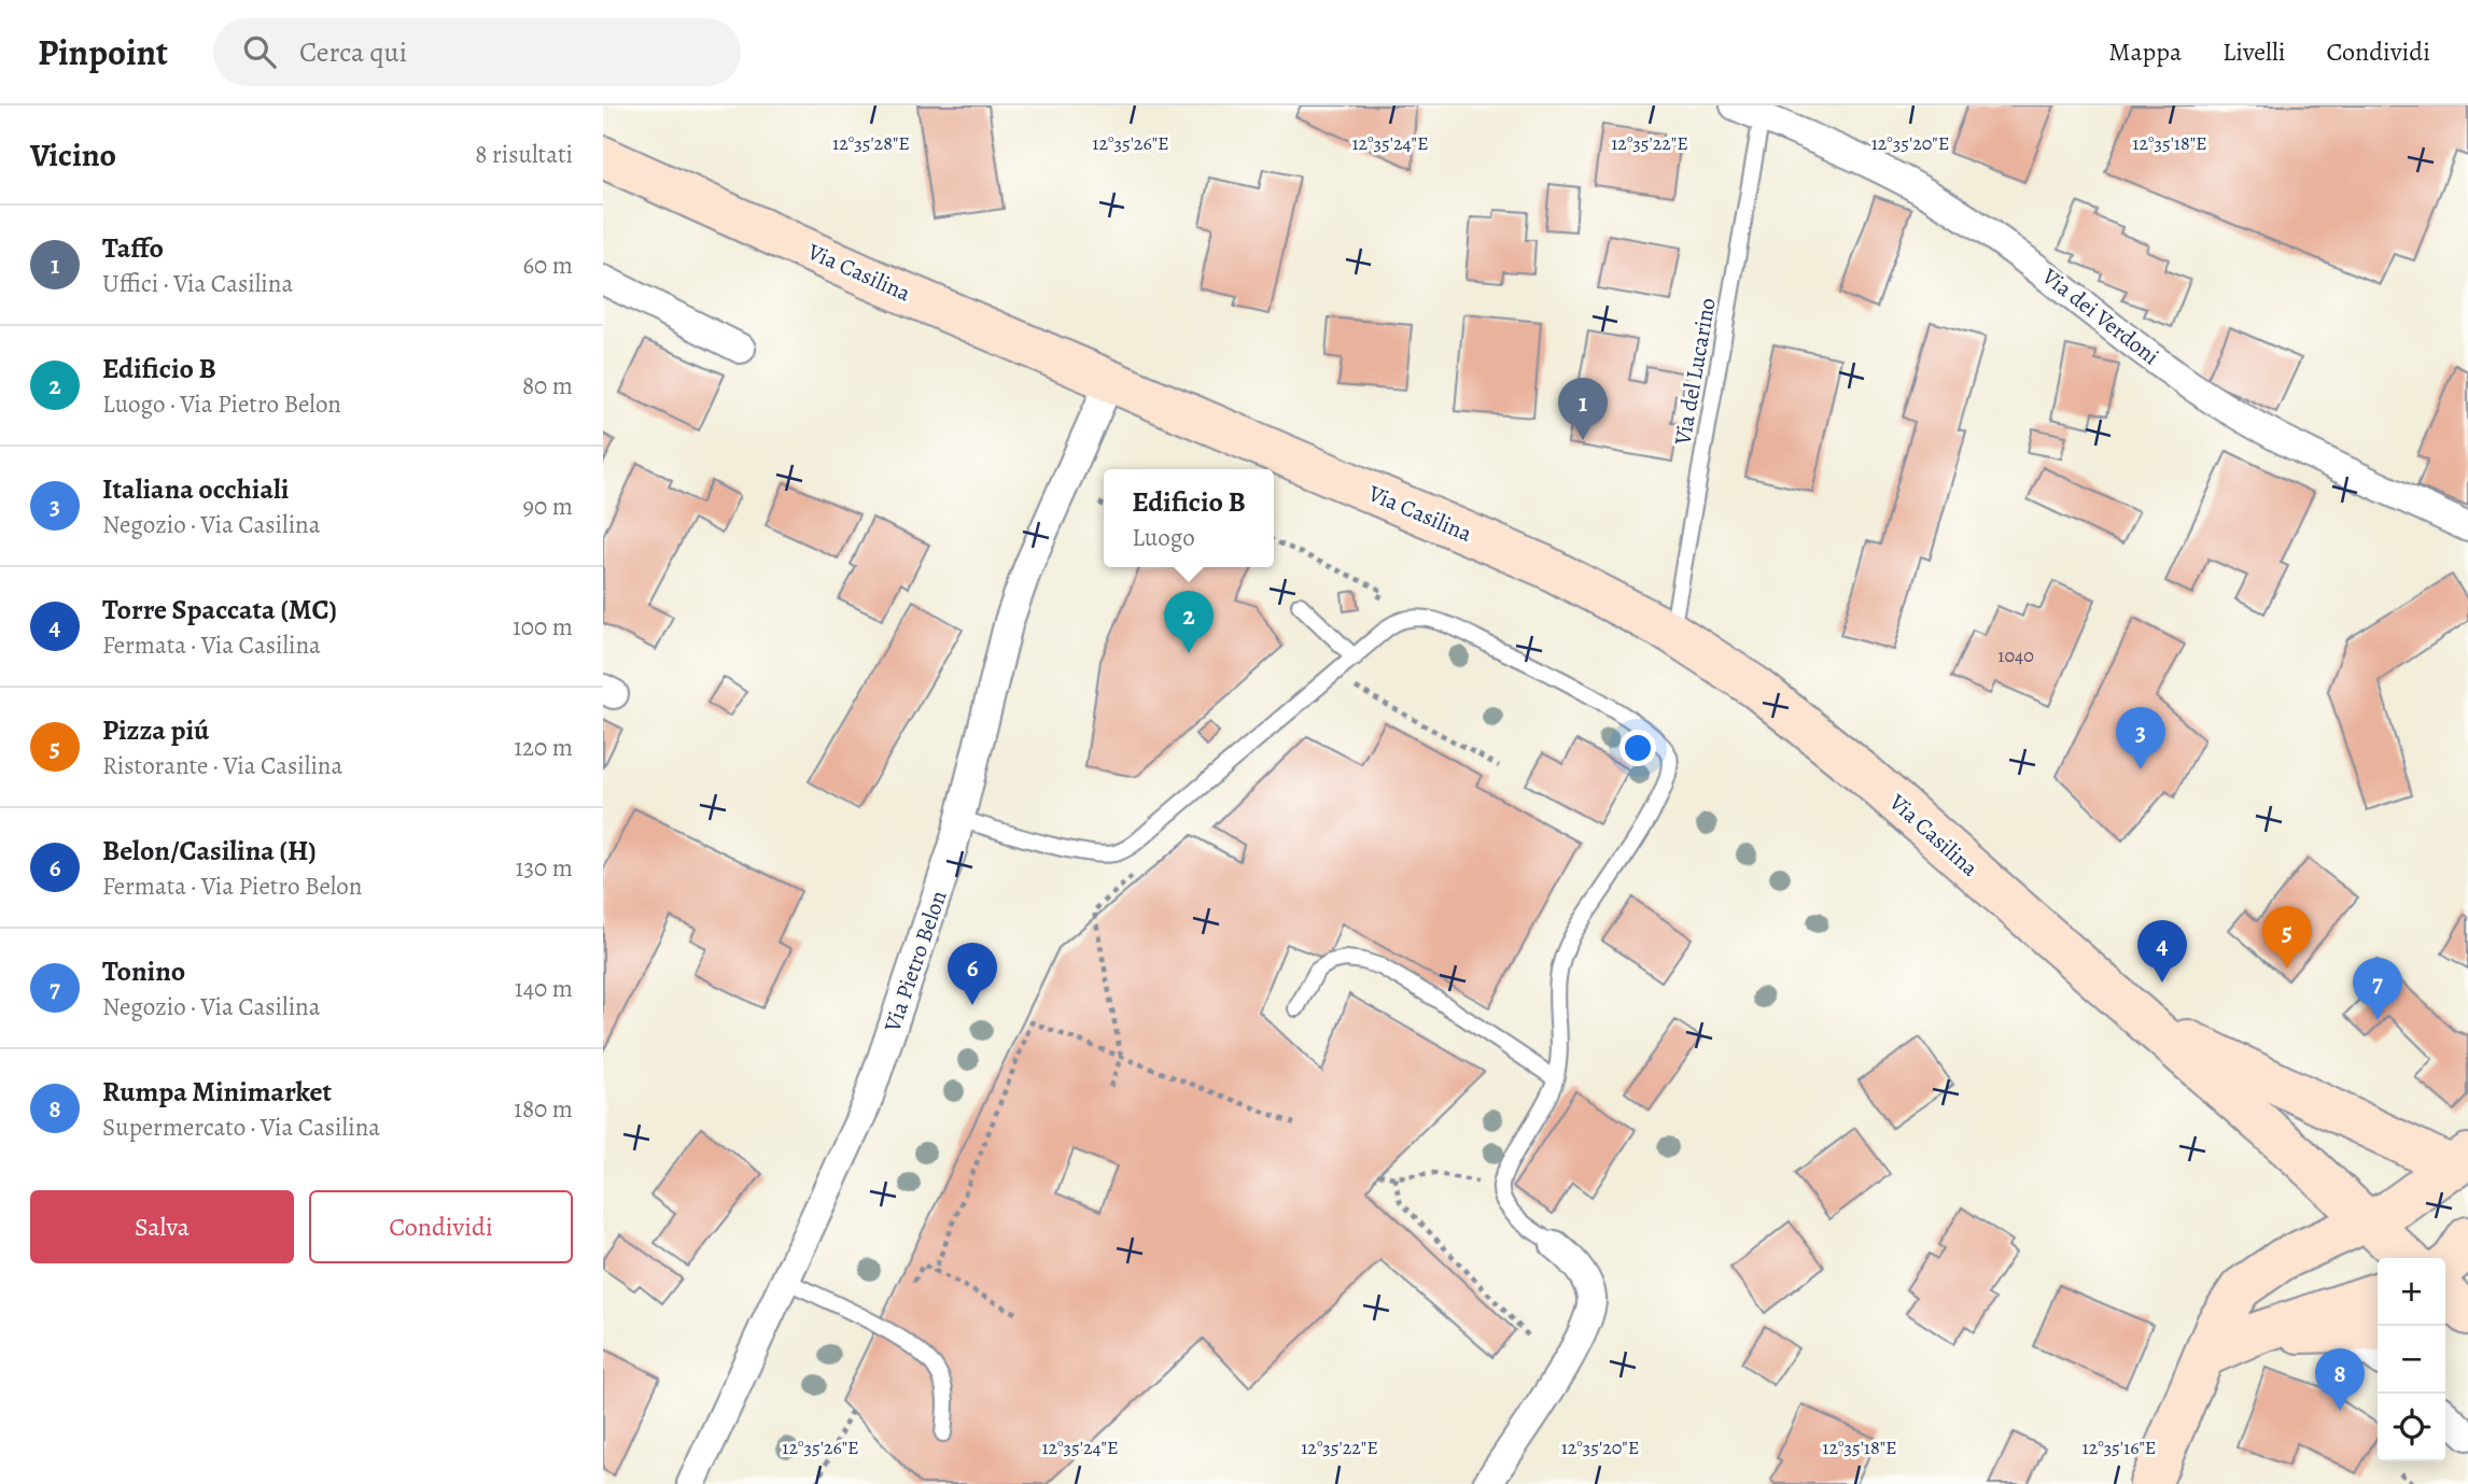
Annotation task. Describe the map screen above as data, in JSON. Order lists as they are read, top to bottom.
{
  "streets": {
    "main road": ["Via Casilina"],
    "street": ["Via dei Verdoni", "Via Pietro Belon"],
    "lane": ["Via del Lucarino"]
  },
  "crossings": [
    ["Via Casilina", "Via del Lucarino"],
    ["Via Casilina", "Via Pietro Belon"],
    ["Via dei Verdoni", "Via del Lucarino"]
  ],
  "house_numbers": ["1040"],
  "page": {
    "header": "Pinpoint",
    "search": "Cerca qui",
    "nav": ["Mappa", "Livelli", "Condividi"],
    "heading": ["Vicino", "8 risultati"],
    "list": [
      {
        "mark": "1",
        "name": "Taffo",
        "note": "Uffici · Via Casilina",
        "value": "60 m"
      },
      {
        "mark": "2",
        "name": "Edificio B",
        "note": "Luogo · Via Pietro Belon",
        "value": "80 m"
      },
      {
        "mark": "3",
        "name": "Italiana occhiali",
        "note": "Negozio · Via Casilina",
        "value": "90 m"
      },
      {
        "mark": "4",
        "name": "Torre Spaccata (MC)",
        "note": "Fermata · Via Casilina",
        "value": "100 m"
      },
      {
        "mark": "5",
        "name": "Pizza piú",
        "note": "Ristorante · Via Casilina",
        "value": "120 m"
      },
      {
        "mark": "6",
        "name": "Belon/Casilina (H)",
        "note": "Fermata · Via Pietro Belon",
        "value": "130 m"
      },
      {
        "mark": "7",
        "name": "Tonino",
        "note": "Negozio · Via Casilina",
        "value": "140 m"
      },
      {
        "mark": "8",
        "name": "Rumpa Minimarket",
        "note": "Supermercato · Via Casilina",
        "value": "180 m"
      }
    ],
    "pins": [
      "1",
      "2",
      "3",
      "5",
      "4",
      "6",
      "7",
      "8"
    ],
    "popup": ["Edificio B", "Luogo"],
    "buttons": ["Salva", "Condividi"],
    "map_buttons": ["+", "−"]
  },
  "coordinates": [
    "12°35'28\"E",
    "12°35'26\"E",
    "12°35'22\"E",
    "12°35'20\"E",
    "12°35'24\"E",
    "12°35'18\"E",
    "12°35'16\"E"
  ]
}
